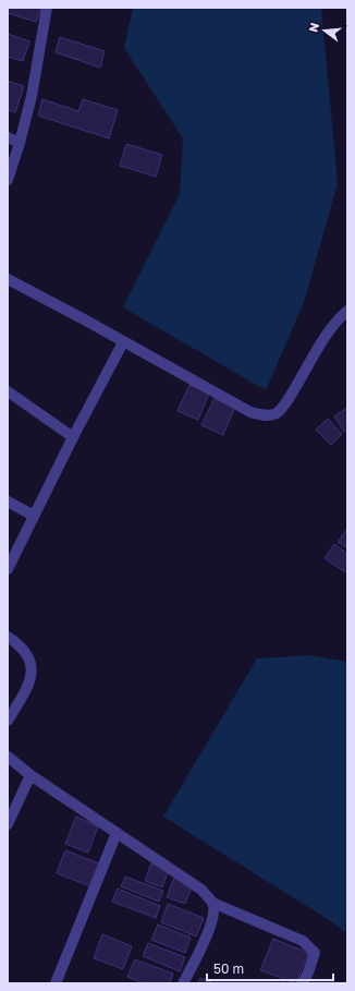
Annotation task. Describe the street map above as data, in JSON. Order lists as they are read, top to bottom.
{
  "scale_bar": "50 m",
  "north": "left"
}
